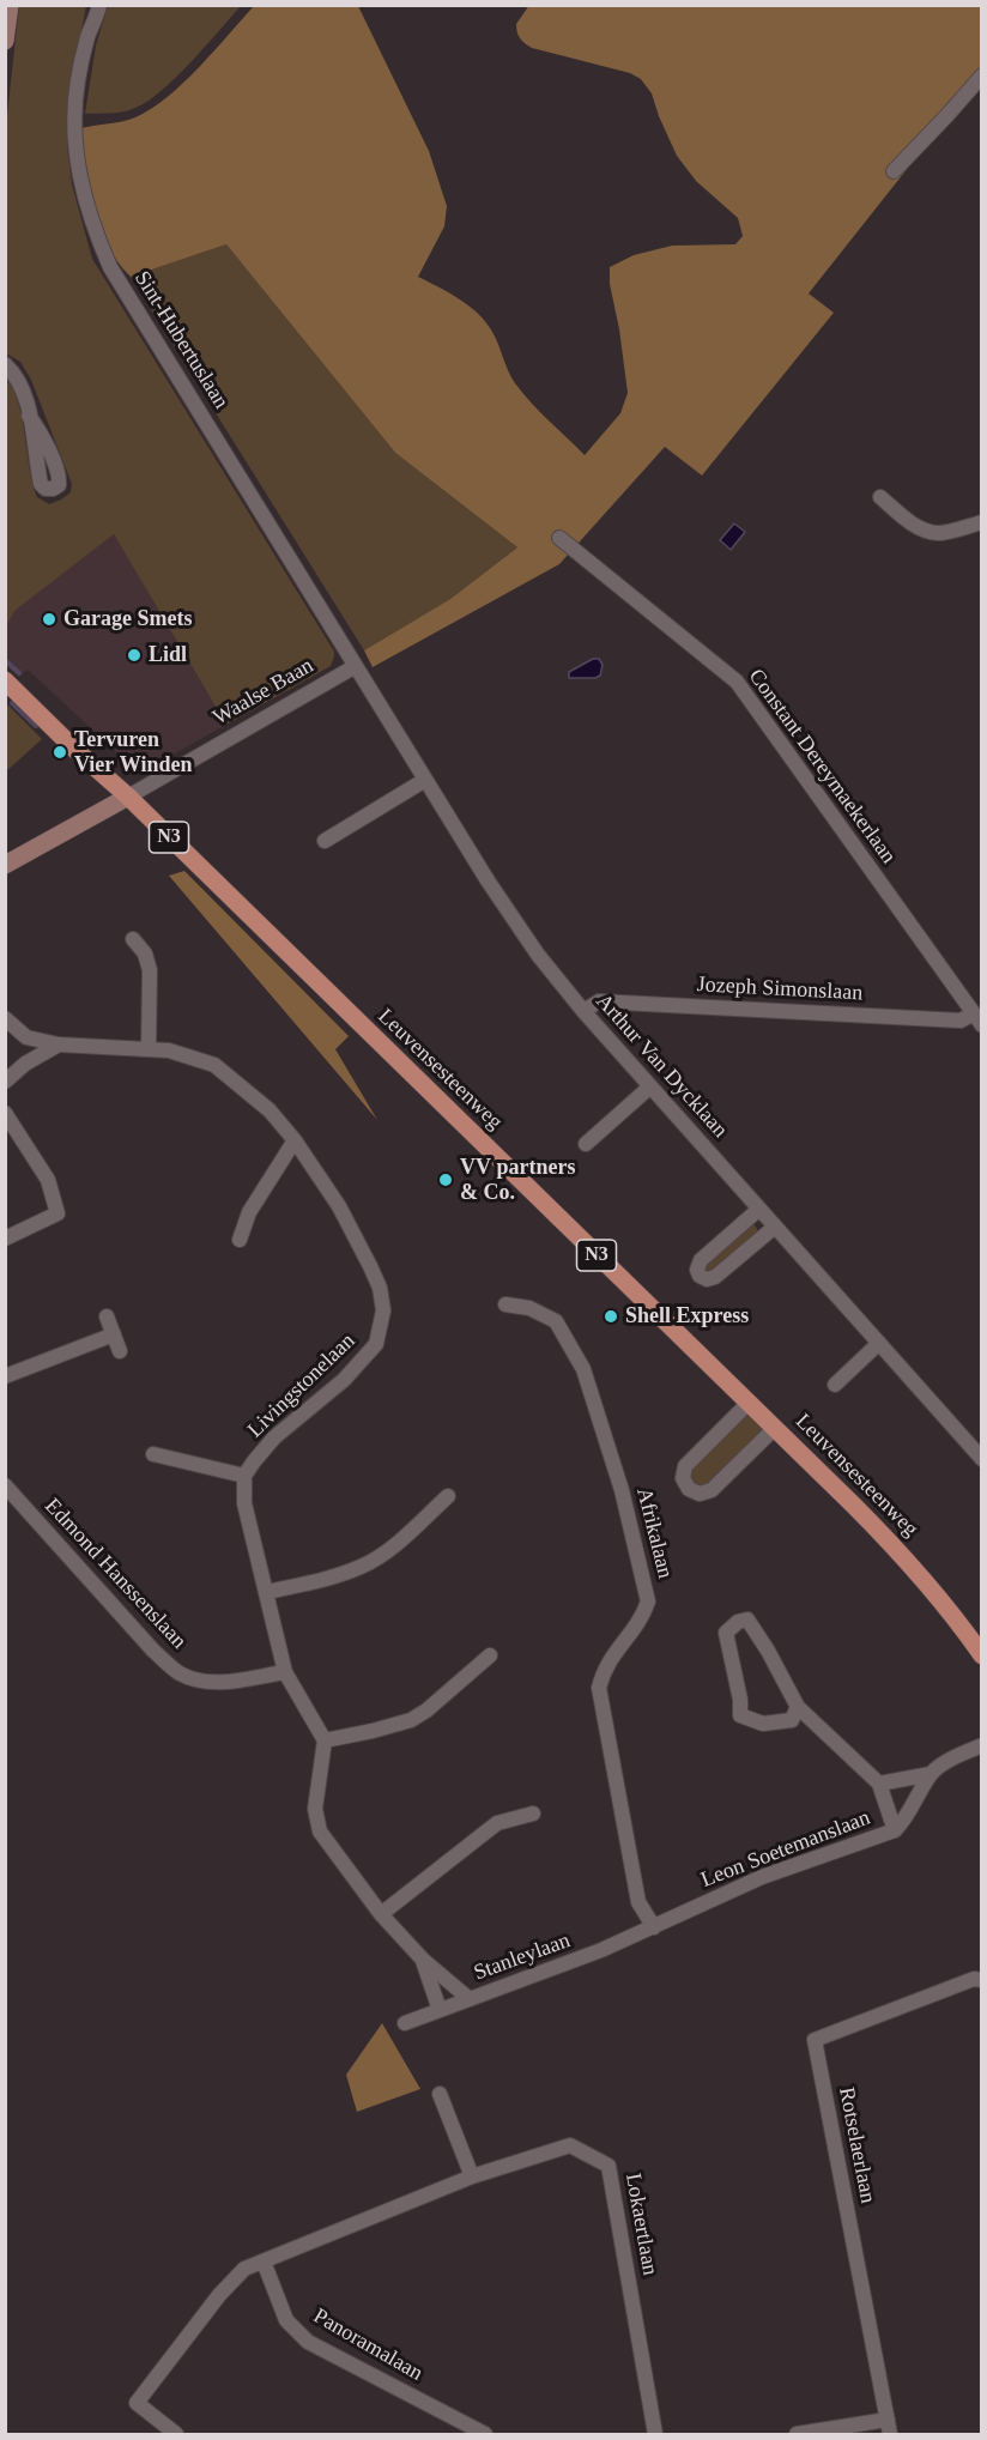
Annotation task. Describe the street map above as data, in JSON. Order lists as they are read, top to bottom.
{
  "streets": {
    "main road": ["N3", "Leuvensesteenweg"],
    "street": [
      "Sint-Hubertuslaan",
      "Waalse Baan",
      "Constant Dereymaekerlaan",
      "Jozeph Simonslaan",
      "Arthur Van Dycklaan",
      "Livingstonelaan",
      "Afrikalaan",
      "Edmond Hanssenslaan",
      "Leon Soetemanslaan",
      "Stanleylaan",
      "Rotselaerlaan",
      "Lokaertlaan",
      "Panoramalaan"
    ]
  },
  "crossings": [
    ["Sint-Hubertuslaan", "Waalse Baan"],
    ["Sint-Hubertuslaan", "Arthur Van Dycklaan"],
    ["Waalse Baan", "Arthur Van Dycklaan"],
    ["Waalse Baan", "Leuvensesteenweg"],
    ["Constant Dereymaekerlaan", "Jozeph Simonslaan"],
    ["Jozeph Simonslaan", "Arthur Van Dycklaan"],
    ["Afrikalaan", "Leon Soetemanslaan"],
    ["Afrikalaan", "Stanleylaan"],
    ["Leon Soetemanslaan", "Stanleylaan"],
    ["Lokaertlaan", "Panoramalaan"]
  ],
  "places": [
    "Garage Smets",
    "Lidl",
    "Tervuren Vier Winden",
    "VV partners & Co.",
    "Shell Express"
  ]
}
